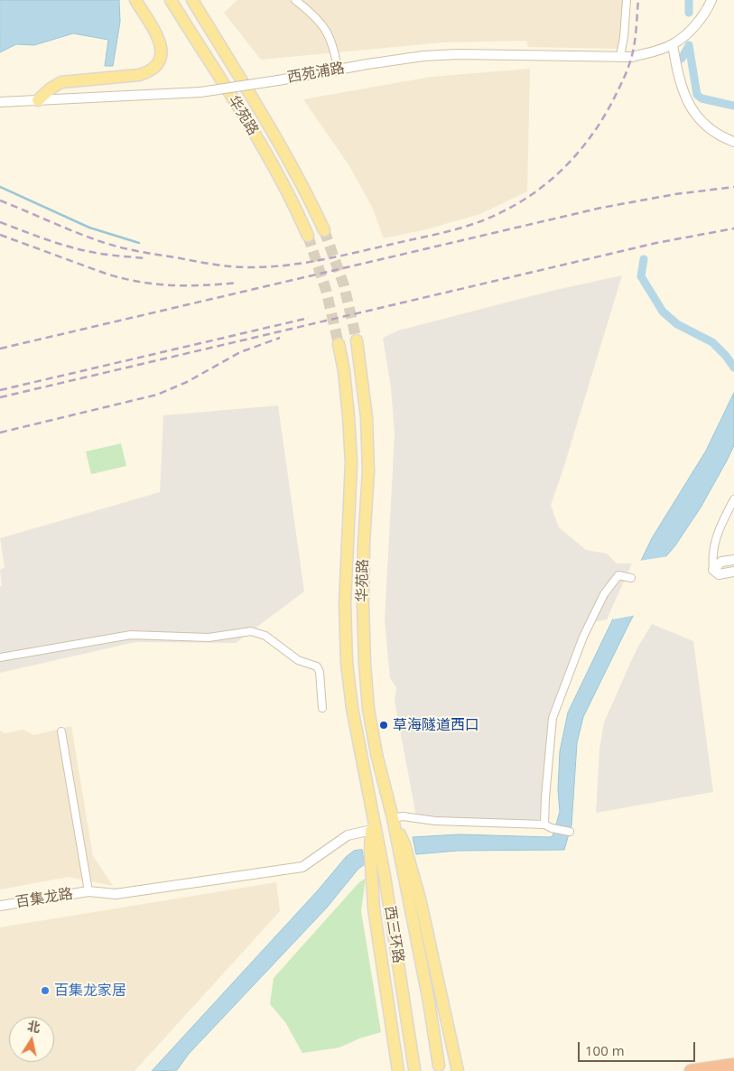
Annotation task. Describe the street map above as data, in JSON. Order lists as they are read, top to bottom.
{
  "streets": {
    "main road": ["华苑路", "西三环路"],
    "street": ["西苑浦路", "百集龙路"]
  },
  "crossings": [
    ["华苑路", "百集龙路"],
    ["华苑路", "西三环路"],
    ["百集龙路", "西三环路"]
  ],
  "places": ["草海隧道西口", "百集龙家居"],
  "scale_bar": "100 m",
  "north": "top"
}
